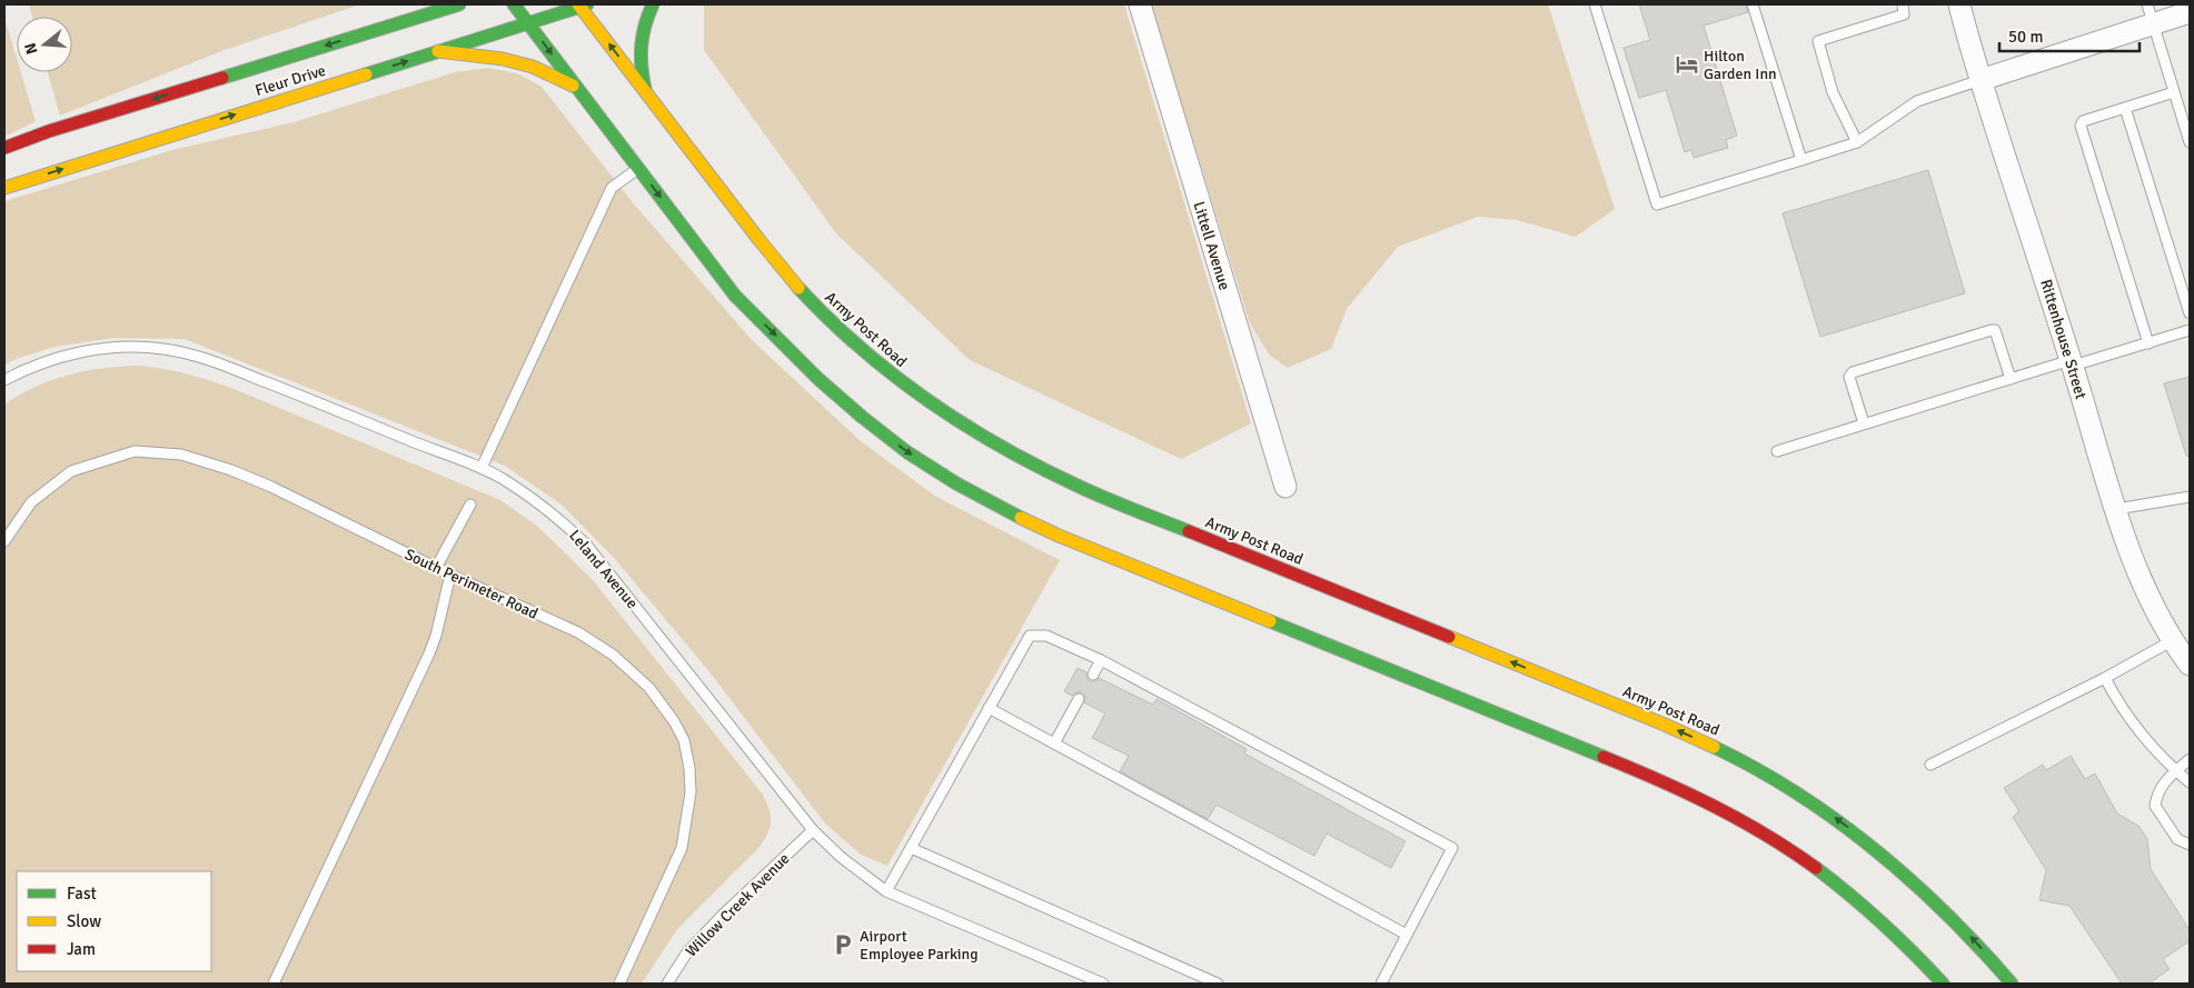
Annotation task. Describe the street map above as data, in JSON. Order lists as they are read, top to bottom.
{
  "streets": {
    "main road": ["Fleur Drive", "Army Post Road"],
    "street": ["Littell Avenue", "Rittenhouse Street"],
    "lane": ["Leland Avenue", "South Perimeter Road", "Willow Creek Avenue"]
  },
  "crossings": [
    ["Fleur Drive", "Army Post Road"],
    ["Leland Avenue", "Willow Creek Avenue"]
  ],
  "places": {
    "hotel": ["Hilton Garden Inn"],
    "parking": ["Airport Employee Parking"]
  },
  "legend": ["Fast", "Slow", "Jam"],
  "scale_bar": "50 m",
  "north": "left"
}
